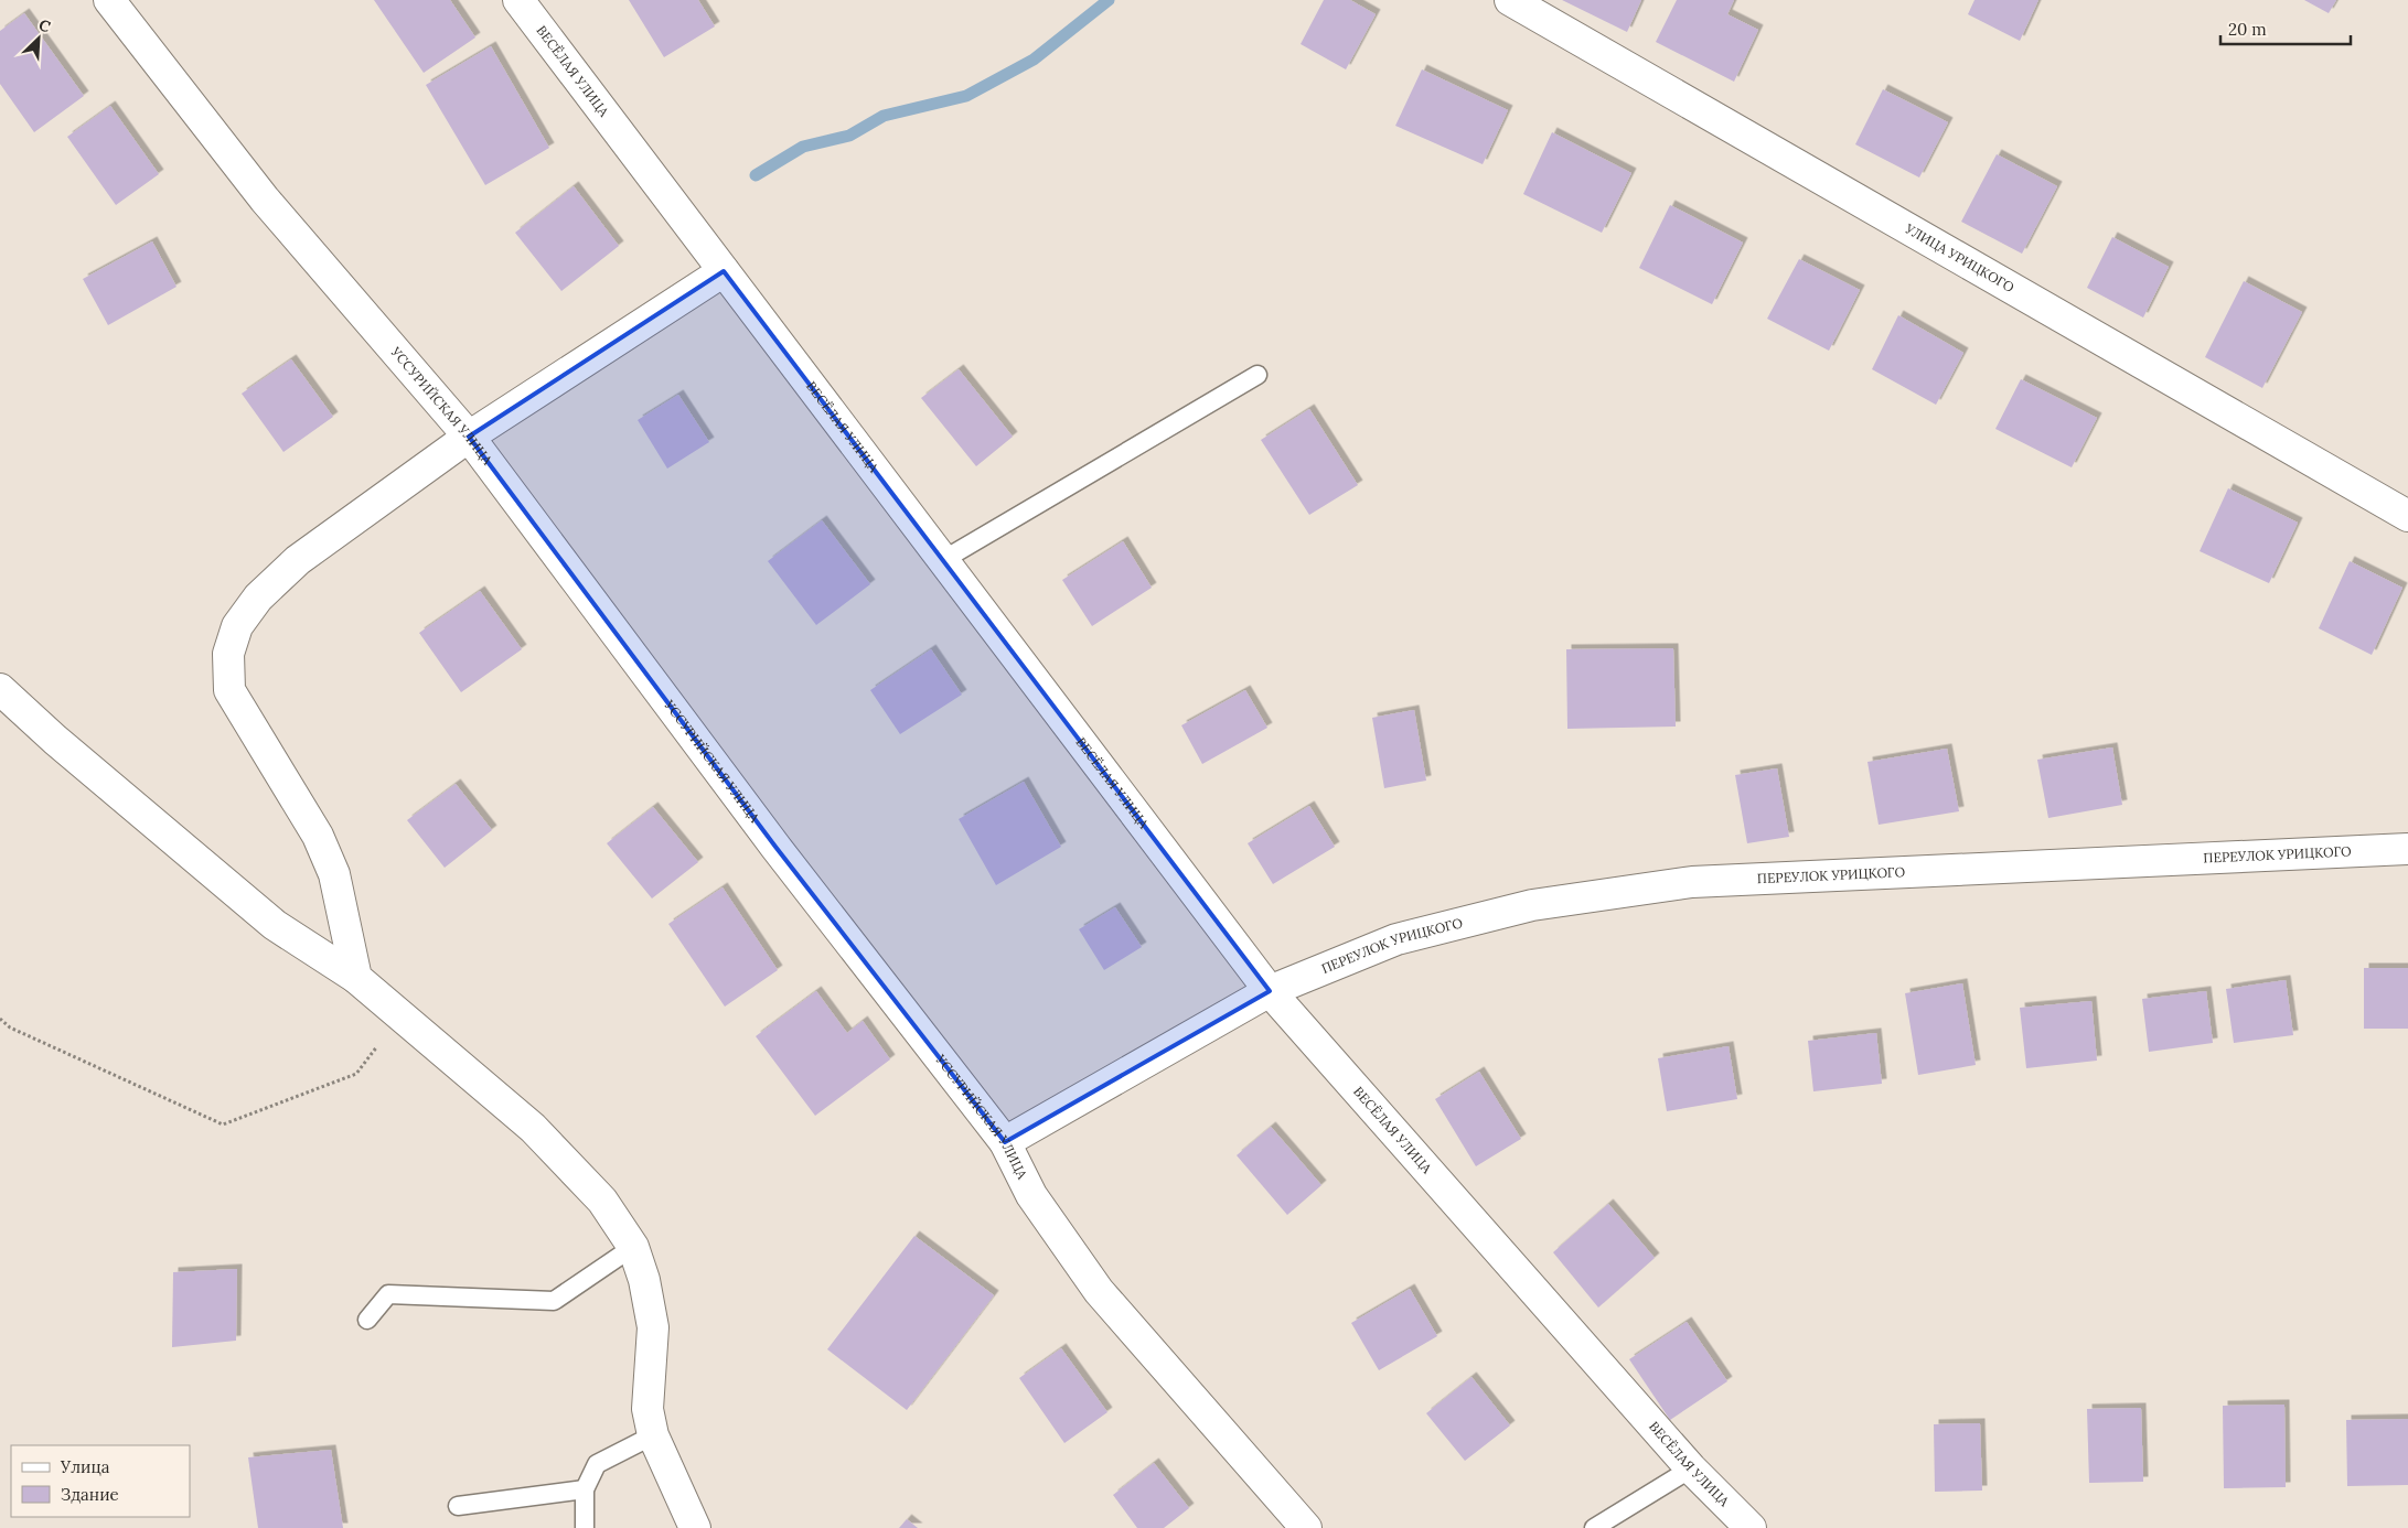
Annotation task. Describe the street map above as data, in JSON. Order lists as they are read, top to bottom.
{
  "streets": {
    "street": [
      "ВЕСЁЛАЯ УЛИЦА",
      "УЛИЦА УРИЦКОГО",
      "УССУРИЙСКАЯ УЛИЦА",
      "ПЕРЕУЛОК УРИЦКОГО"
    ]
  },
  "crossings": [
    ["ВЕСЁЛАЯ УЛИЦА", "ПЕРЕУЛОК УРИЦКОГО"],
    ["УССУРИЙСКАЯ УЛИЦА", "ПЕРЕУЛОК УРИЦКОГО"]
  ],
  "legend": ["Улица", "Здание"],
  "scale_bar": "20 m",
  "north": "top right"
}
